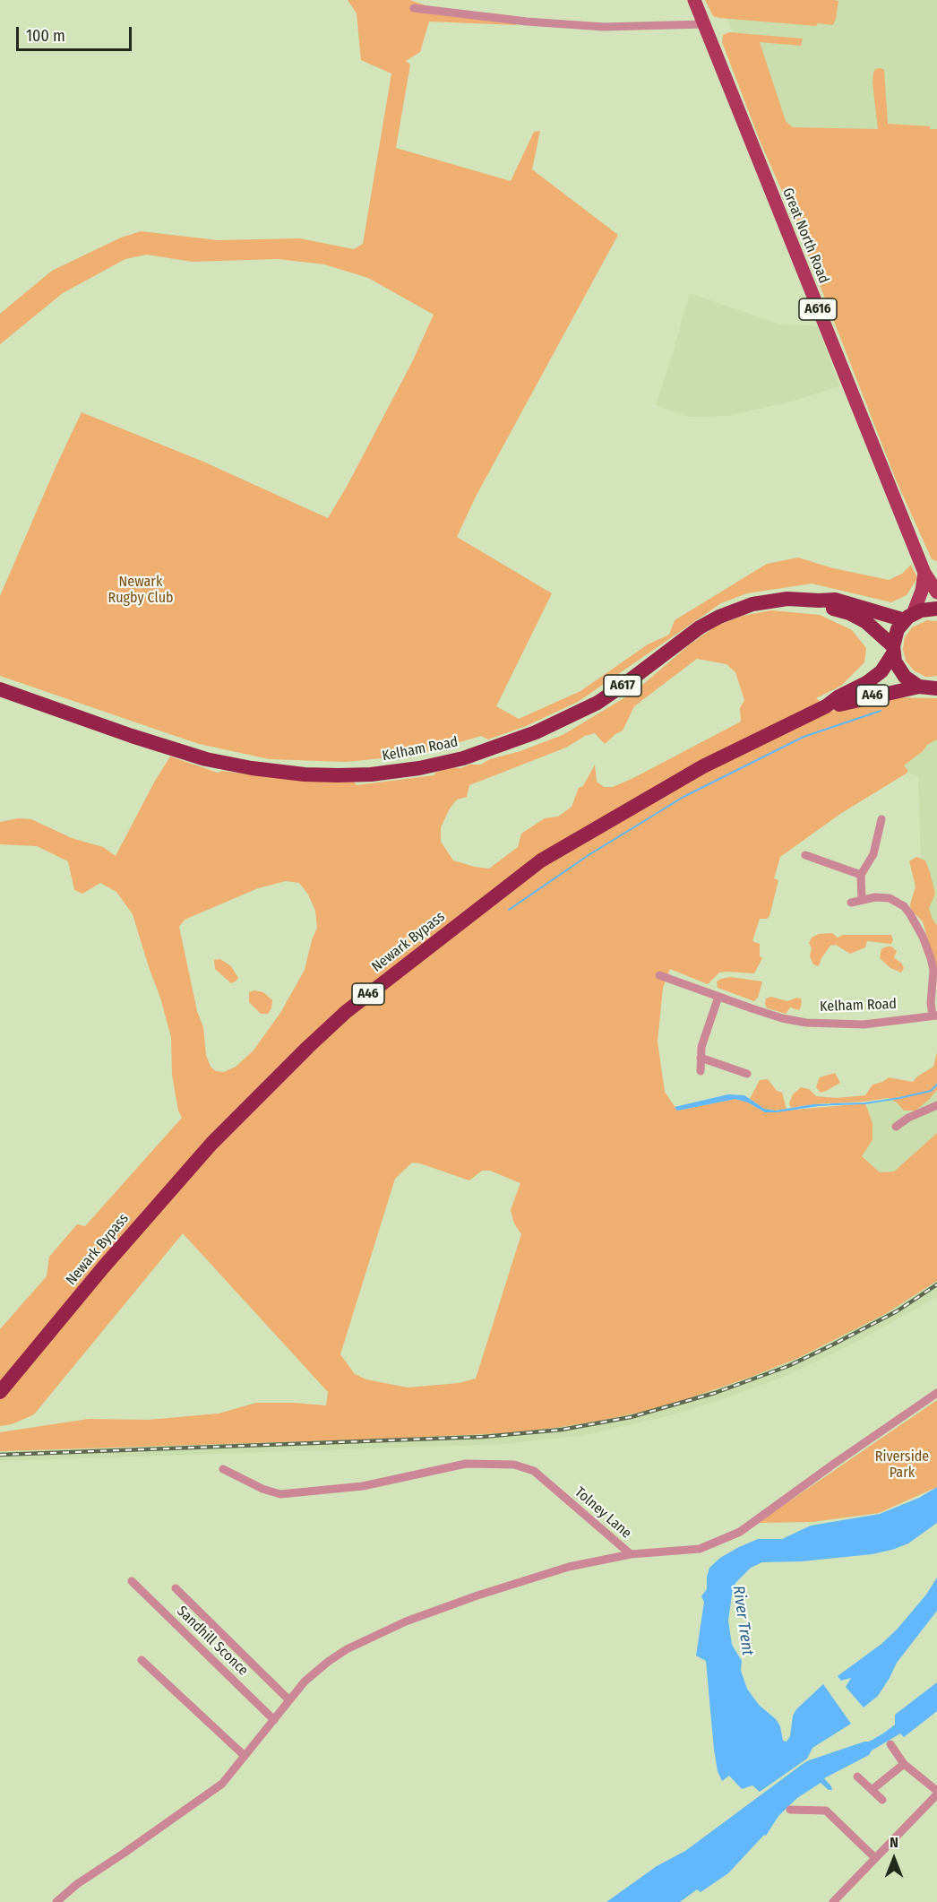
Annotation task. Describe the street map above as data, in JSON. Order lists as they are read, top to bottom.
{
  "streets": {
    "highway": [
      "A617",
      "A46",
      "Kelham Road",
      "Newark Bypass"
    ],
    "main road": ["Great North Road", "A616"],
    "street": ["Tolney Lane", "Sandhill Sconce"]
  },
  "crossings": [
    ["Kelham Road", "Newark Bypass"]
  ],
  "water": ["River Trent"],
  "parks": ["Newark Rugby Club", "Riverside Park"],
  "scale_bar": "100 m",
  "north": "top"
}
